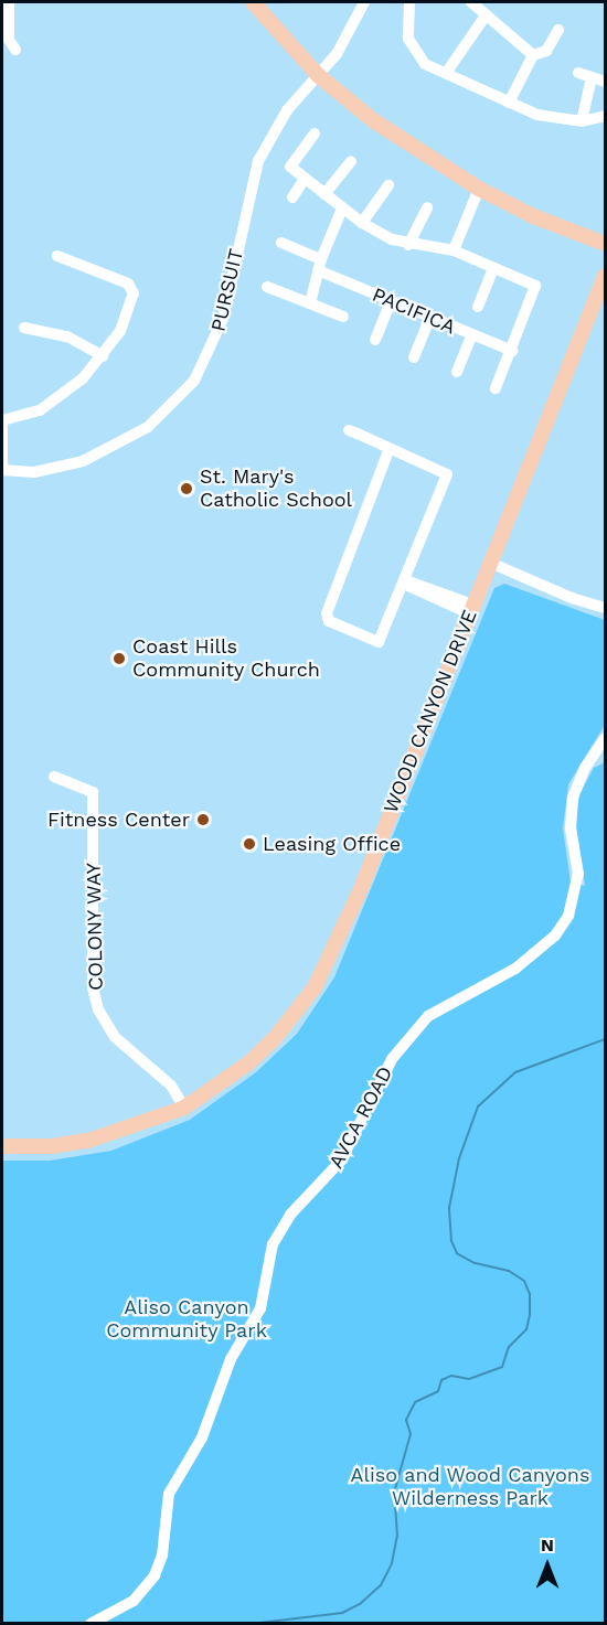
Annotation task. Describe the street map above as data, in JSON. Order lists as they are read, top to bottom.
{
  "streets": {
    "main road": ["WOOD CANYON DRIVE"],
    "street": [
      "PURSUIT",
      "PACIFICA",
      "COLONY WAY",
      "AVCA ROAD"
    ]
  },
  "crossings": [
    ["WOOD CANYON DRIVE", "COLONY WAY"]
  ],
  "parks": ["Aliso Canyon Community Park", "Aliso and Wood Canyons Wilderness Park"],
  "places": [
    "St. Mary's Catholic School",
    "Coast Hills Community Church",
    "Fitness Center",
    "Leasing Office"
  ],
  "north": "top"
}
